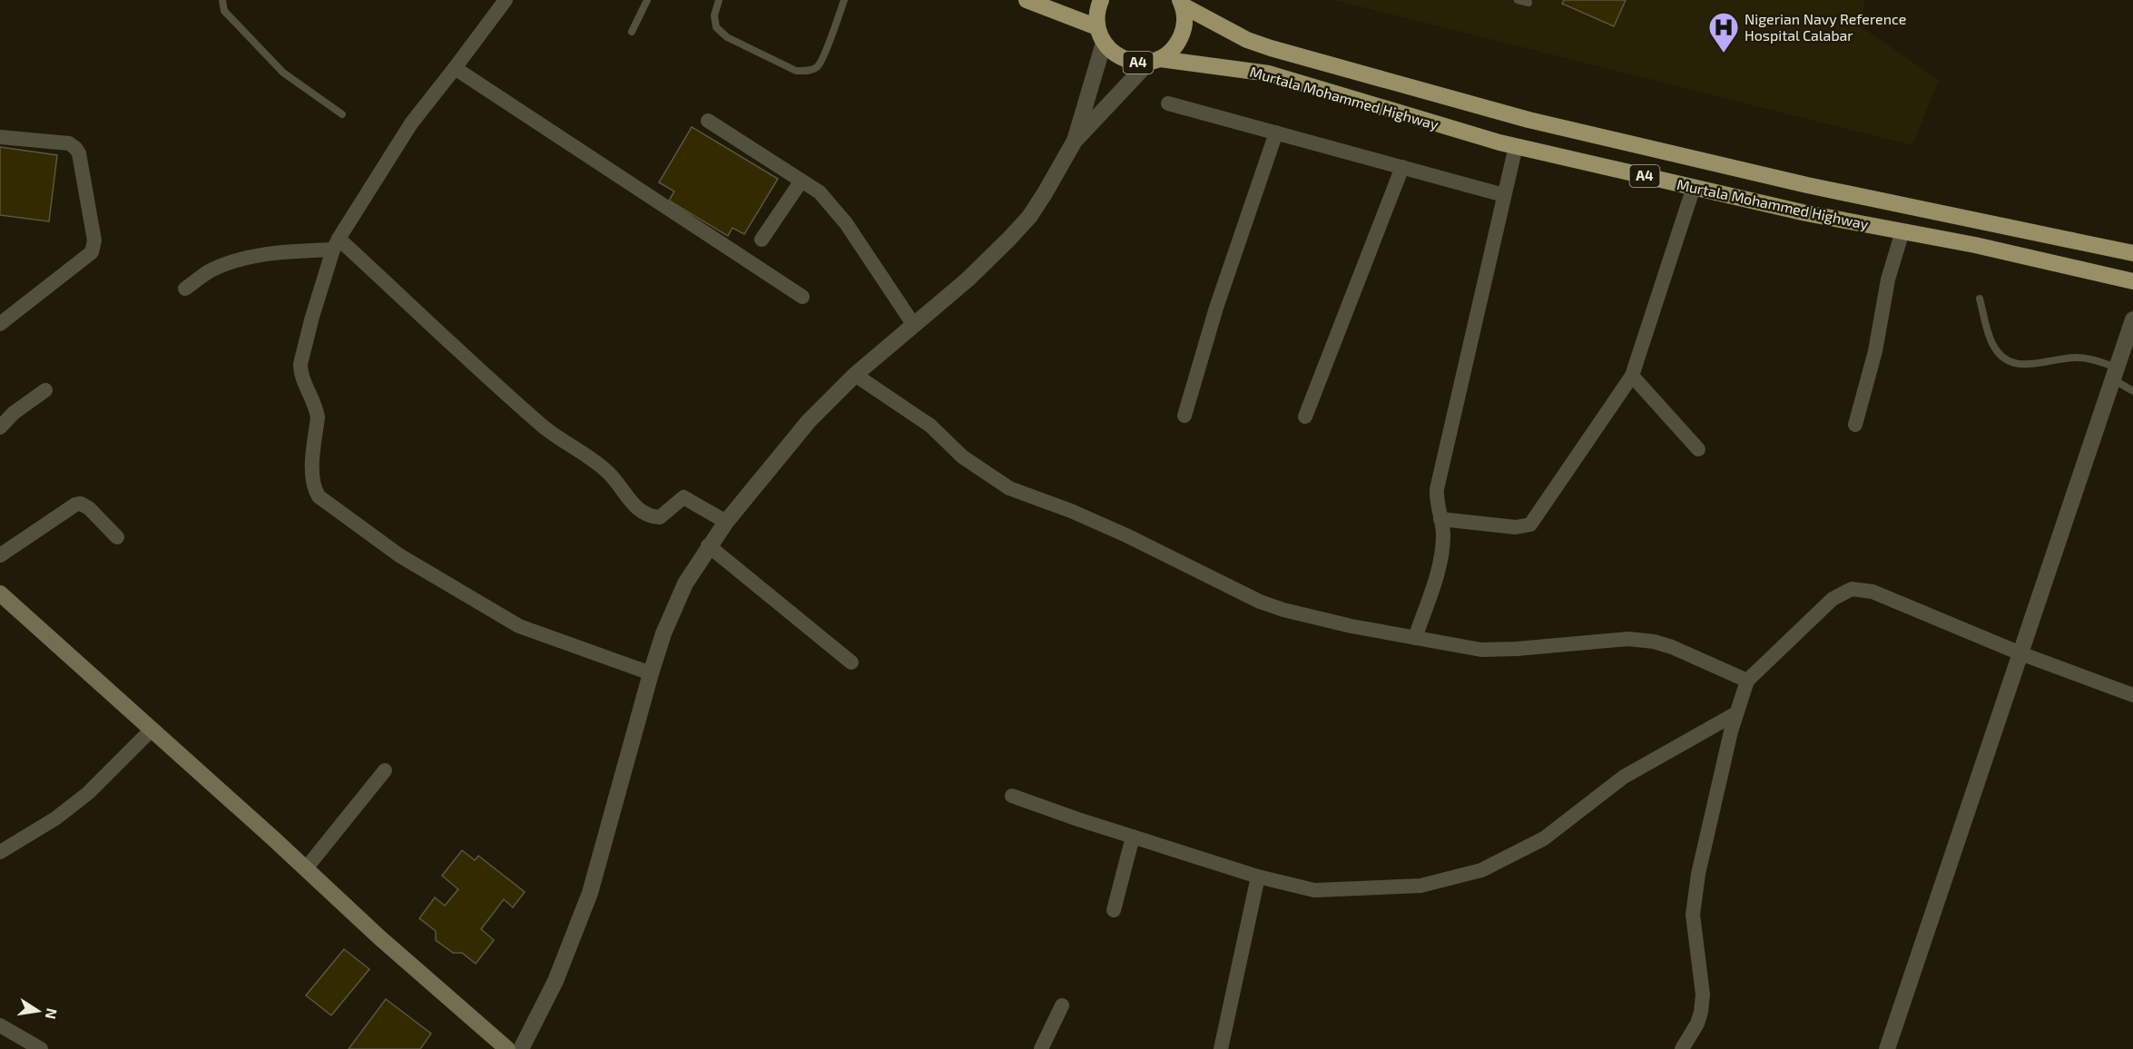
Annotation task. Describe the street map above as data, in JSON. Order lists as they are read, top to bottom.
{
  "streets": {
    "highway": ["A4", "Murtala Mohammed Highway"]
  },
  "crossings": [
    ["A4", "Murtala Mohammed Highway"]
  ],
  "places": {
    "hospital": ["Nigerian Navy Reference Hospital Calabar"]
  },
  "north": "right"
}
